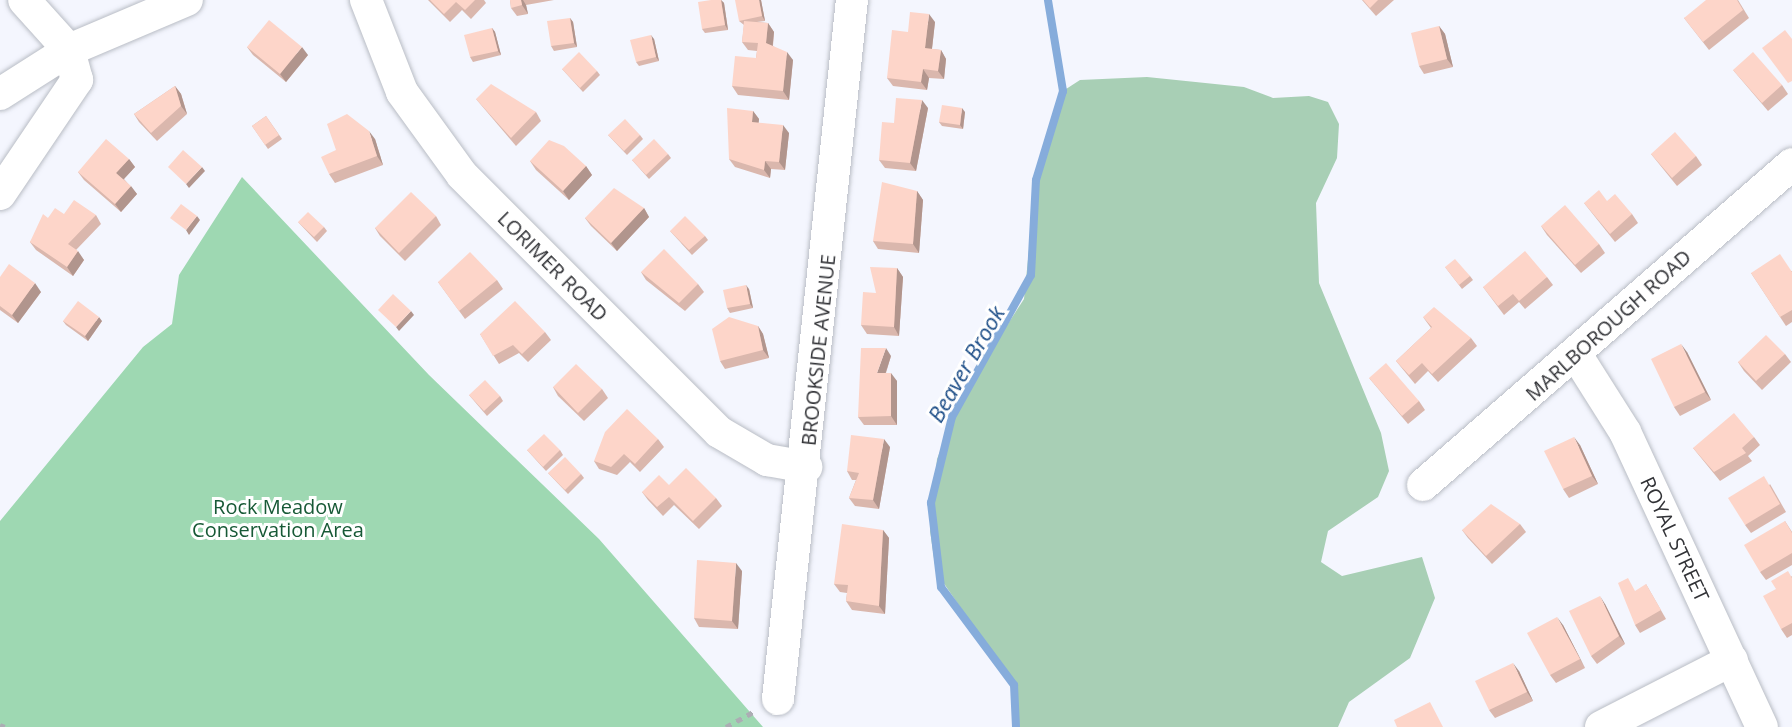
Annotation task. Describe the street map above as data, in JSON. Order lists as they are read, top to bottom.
{
  "streets": {
    "street": [
      "LORIMER ROAD",
      "MARLBOROUGH ROAD",
      "BROOKSIDE AVENUE",
      "ROYAL STREET"
    ]
  },
  "crossings": [
    ["LORIMER ROAD", "BROOKSIDE AVENUE"],
    ["MARLBOROUGH ROAD", "ROYAL STREET"]
  ],
  "water": ["Beaver Brook"],
  "parks": ["Rock Meadow Conservation Area"]
}
